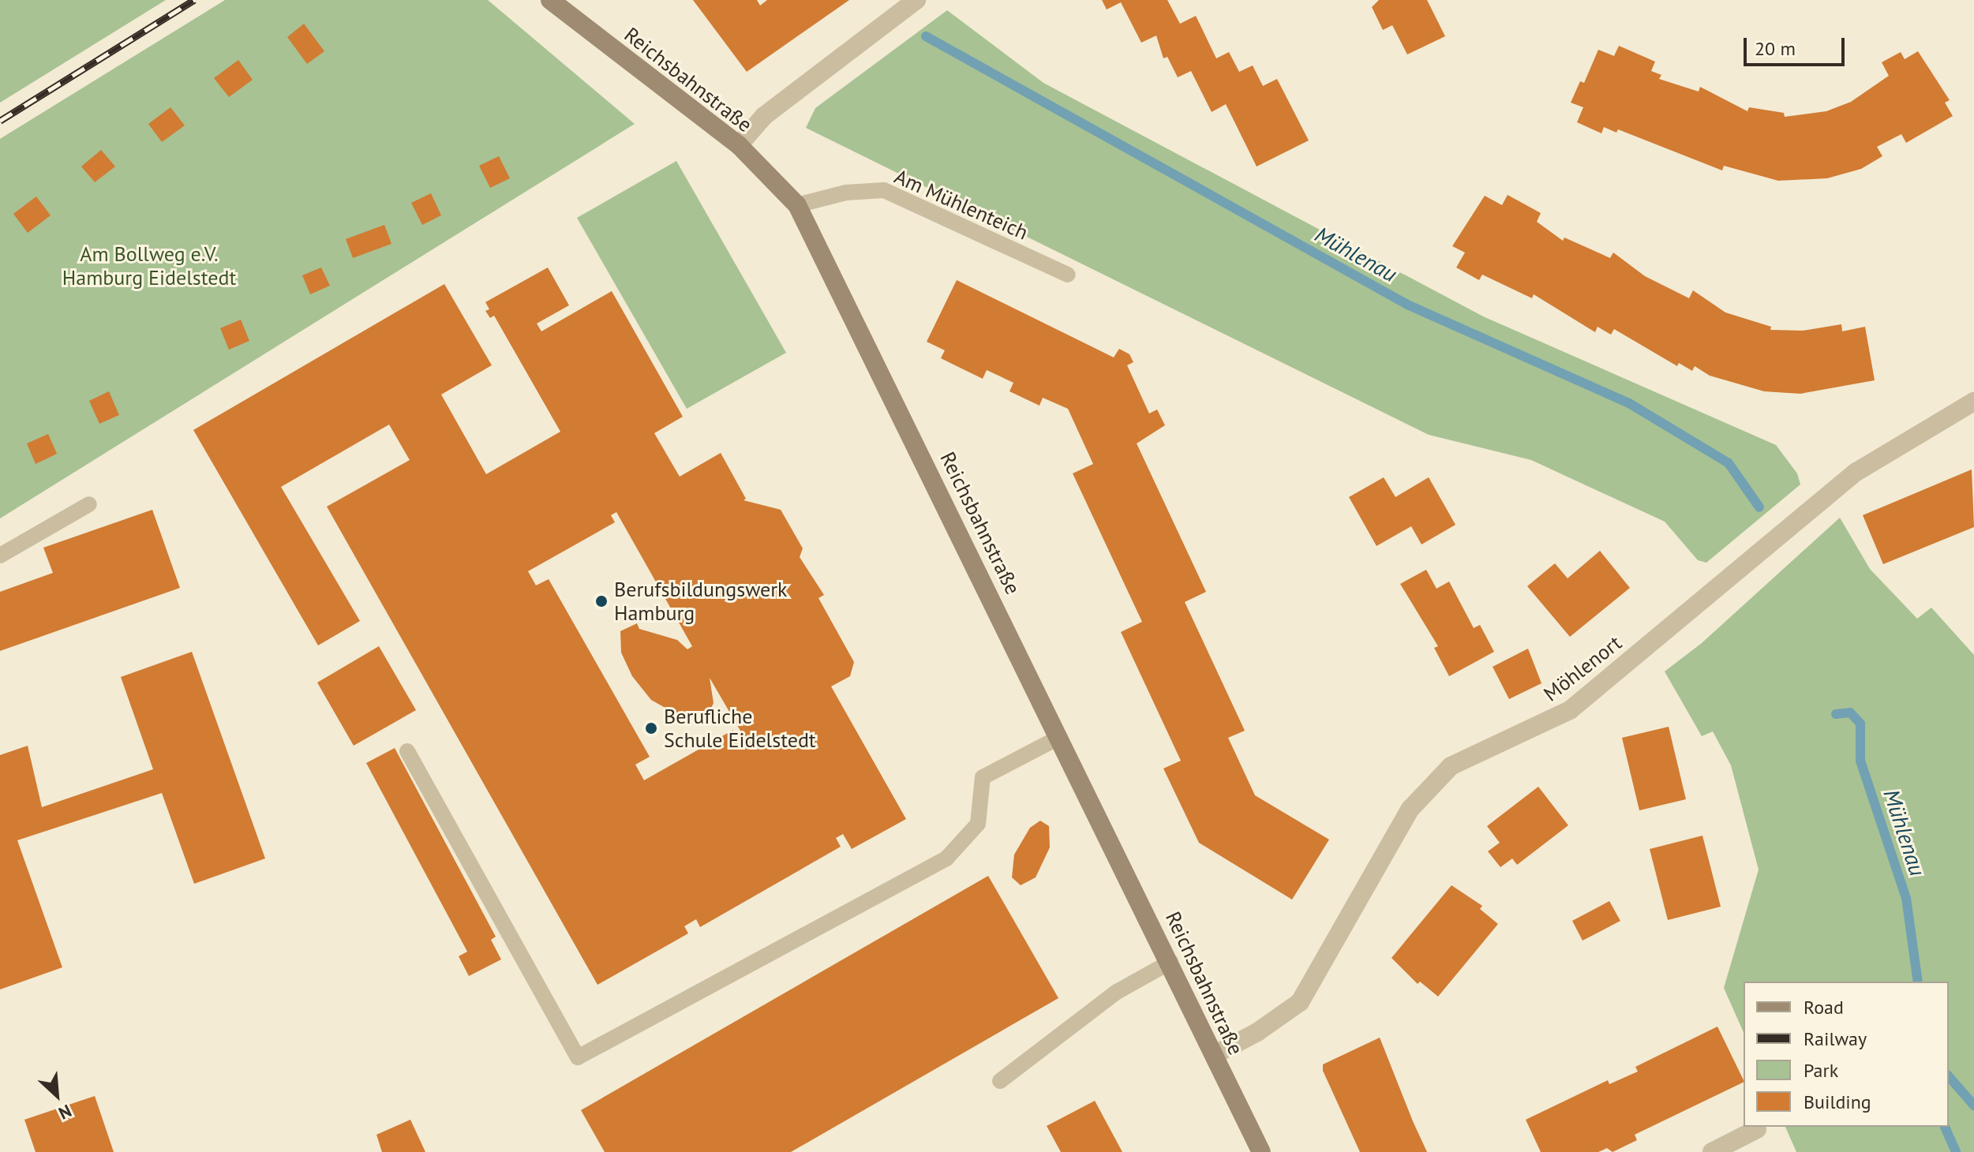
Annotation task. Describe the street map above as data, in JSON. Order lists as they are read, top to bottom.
{
  "streets": {
    "street": ["Reichsbahnstraße", "Möhlenort"],
    "lane": ["Am Mühlenteich"]
  },
  "crossings": [
    ["Reichsbahnstraße", "Am Mühlenteich"],
    ["Reichsbahnstraße", "Möhlenort"]
  ],
  "water": ["Mühlenau"],
  "parks": ["Am Bollweg e.V. Hamburg Eidelstedt"],
  "places": ["Berufsbildungswerk Hamburg", "Berufliche Schule Eidelstedt"],
  "legend": [
    "Road",
    "Railway",
    "Park",
    "Building"
  ],
  "scale_bar": "20 m",
  "north": "bottom right"
}
